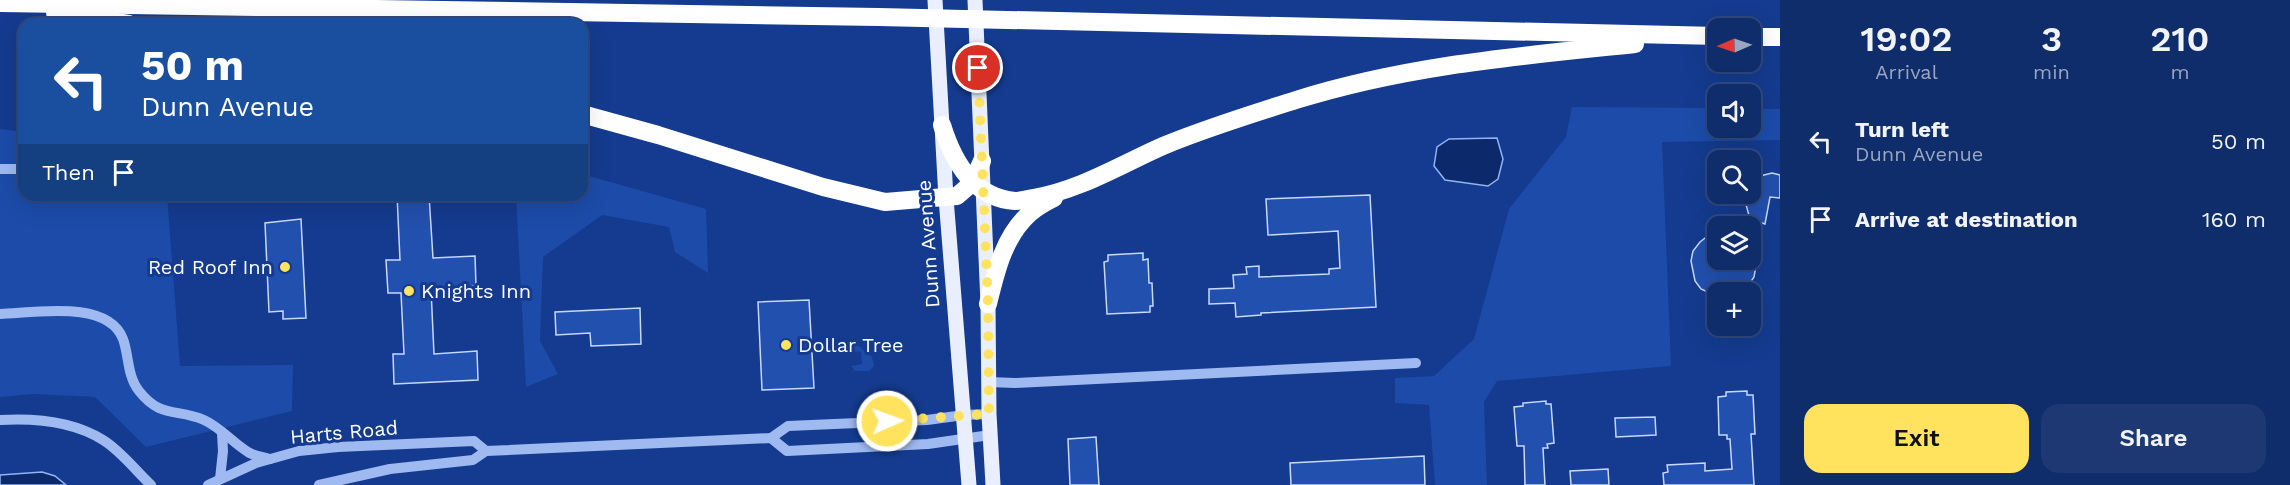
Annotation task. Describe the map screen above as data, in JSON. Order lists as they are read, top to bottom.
{
  "streets": {
    "main road": ["Dunn Avenue"],
    "street": ["Harts Road"]
  },
  "crossings": [
    ["Dunn Avenue", "Harts Road"]
  ],
  "places": ["Red Roof Inn", "Knights Inn", "Dollar Tree"],
  "north": "left",
  "page": {
    "eta": [
      "19:02",
      "Arrival",
      "3",
      "min",
      "210",
      "m"
    ],
    "map_buttons": "+",
    "turn": ["50 m", "Dunn Avenue"],
    "list": [
      {
        "name": "Turn left",
        "note": "Dunn Avenue",
        "value": "50 m"
      },
      {
        "name": "Arrive at destination",
        "value": "160 m"
      }
    ],
    "then": "Then",
    "buttons": ["Exit", "Share"]
  }
}
